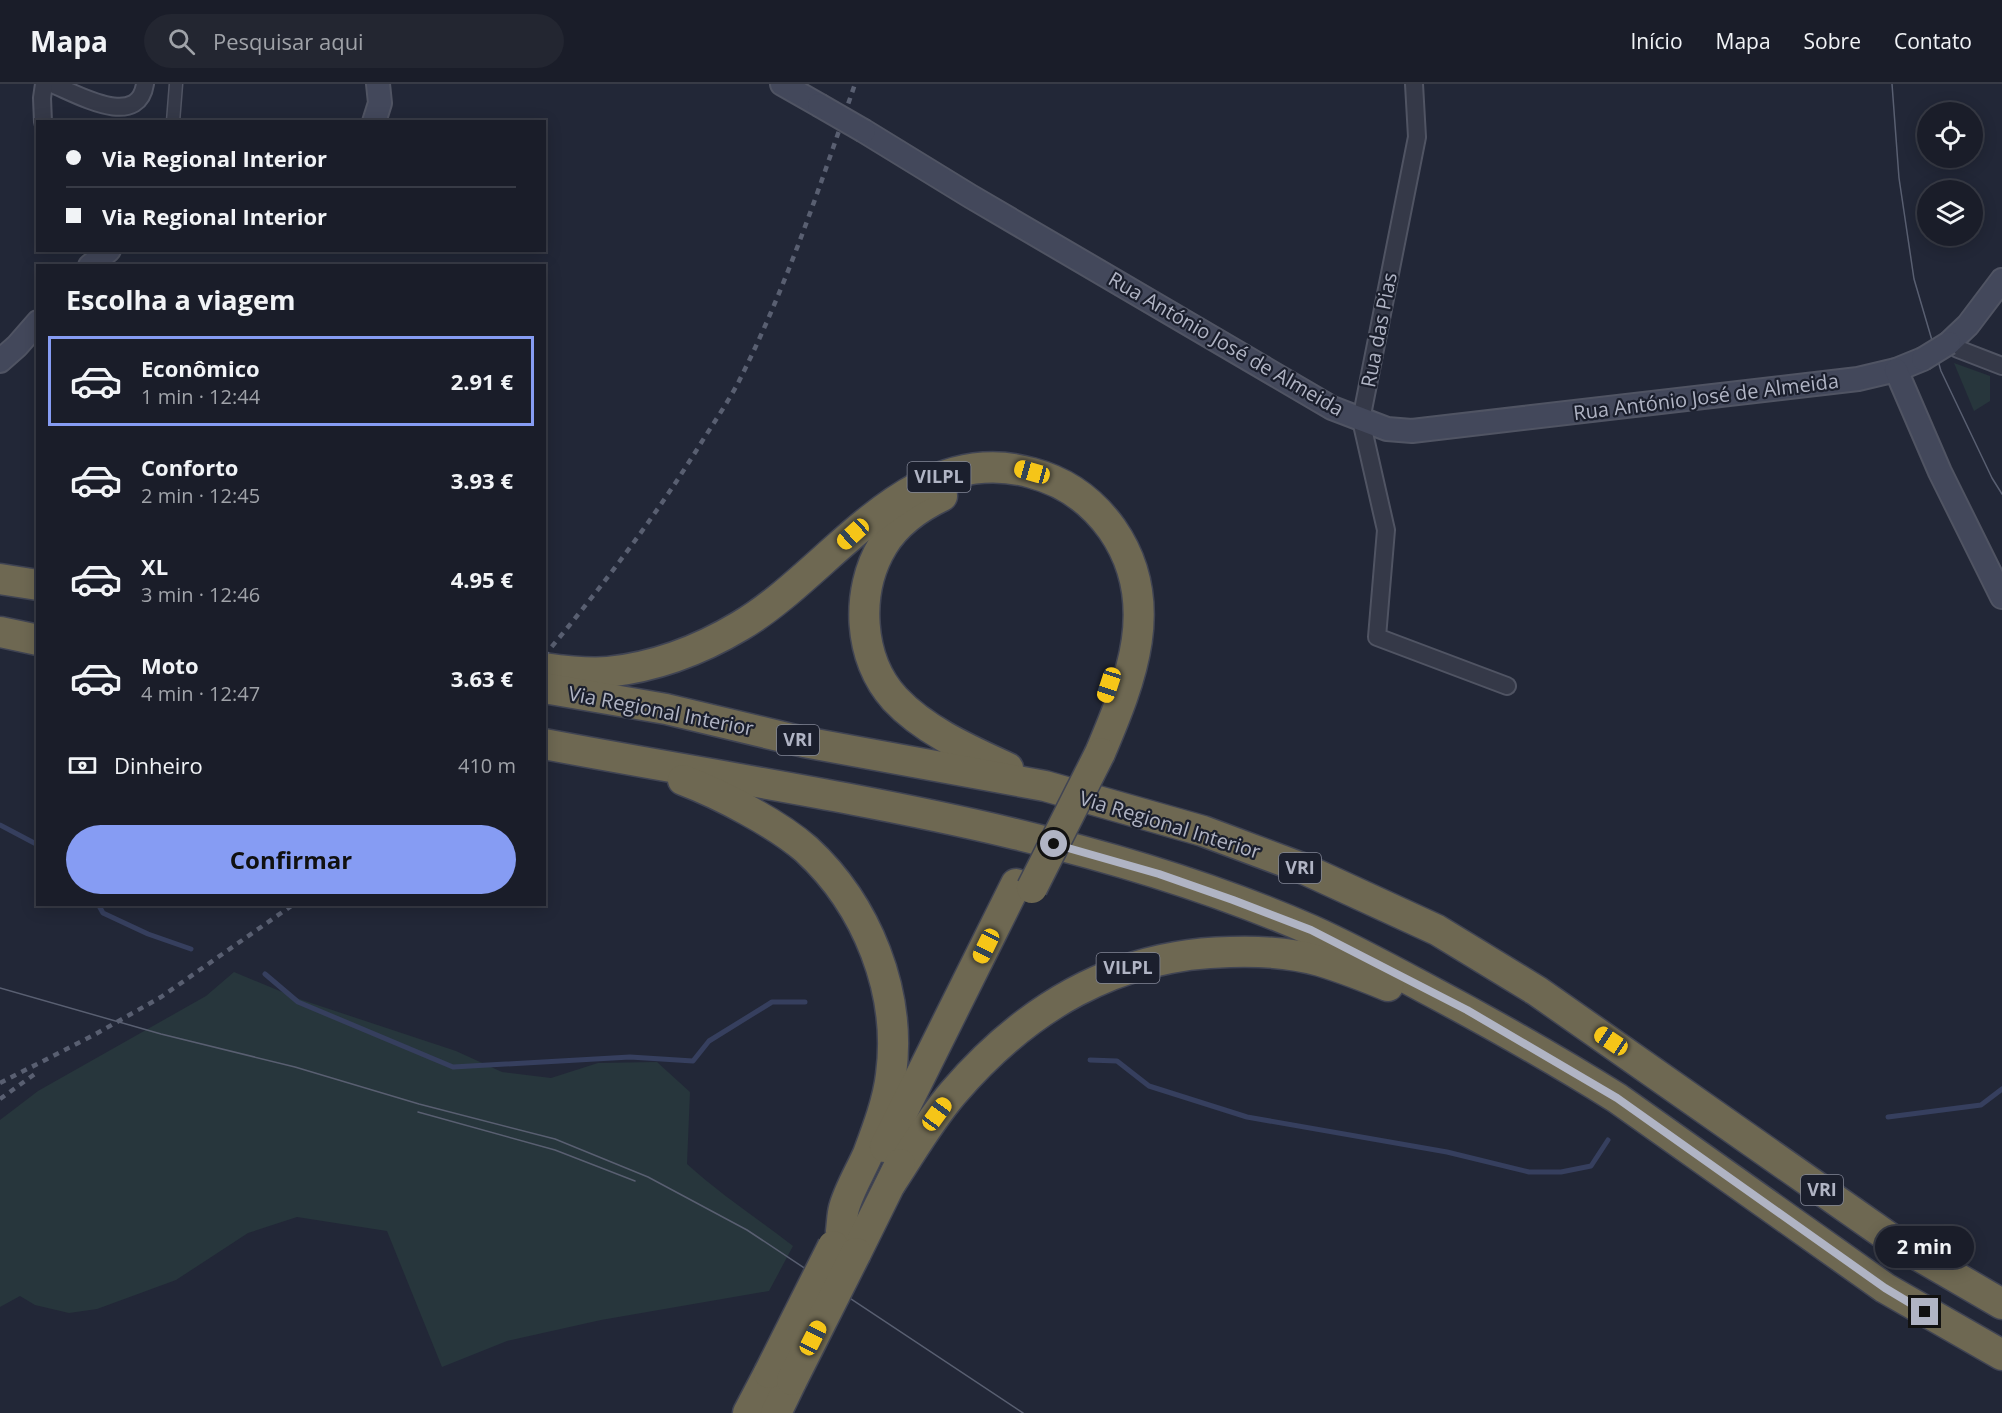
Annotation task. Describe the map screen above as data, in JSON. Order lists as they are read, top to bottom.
{
  "streets": {
    "highway": ["VILPL", "Via Regional Interior", "VRI"],
    "main road": ["Rua António José de Almeida"],
    "street": ["Rua das Pias"]
  },
  "crossings": [
    ["Rua das Pias", "Rua António José de Almeida"],
    ["VILPL", "Via Regional Interior"],
    ["VILPL", "VRI"]
  ],
  "page": {
    "header": "Mapa",
    "search": "Pesquisar aqui",
    "nav": [
      "Início",
      "Mapa",
      "Sobre",
      "Contato"
    ],
    "banner": ["Via Regional Interior", "Via Regional Interior"],
    "heading": "Escolha a viagem",
    "list": [
      {
        "name": "Econômico",
        "note": "1 min · 12:44",
        "value": "2.91 €"
      },
      {
        "name": "Conforto",
        "note": "2 min · 12:45",
        "value": "3.93 €"
      },
      {
        "name": "XL",
        "note": "3 min · 12:46",
        "value": "4.95 €"
      },
      {
        "name": "Moto",
        "note": "4 min · 12:47",
        "value": "3.63 €"
      }
    ],
    "pay": ["Dinheiro", "410 m"],
    "buttons": "Confirmar",
    "bubble": "2 min"
  }
}
